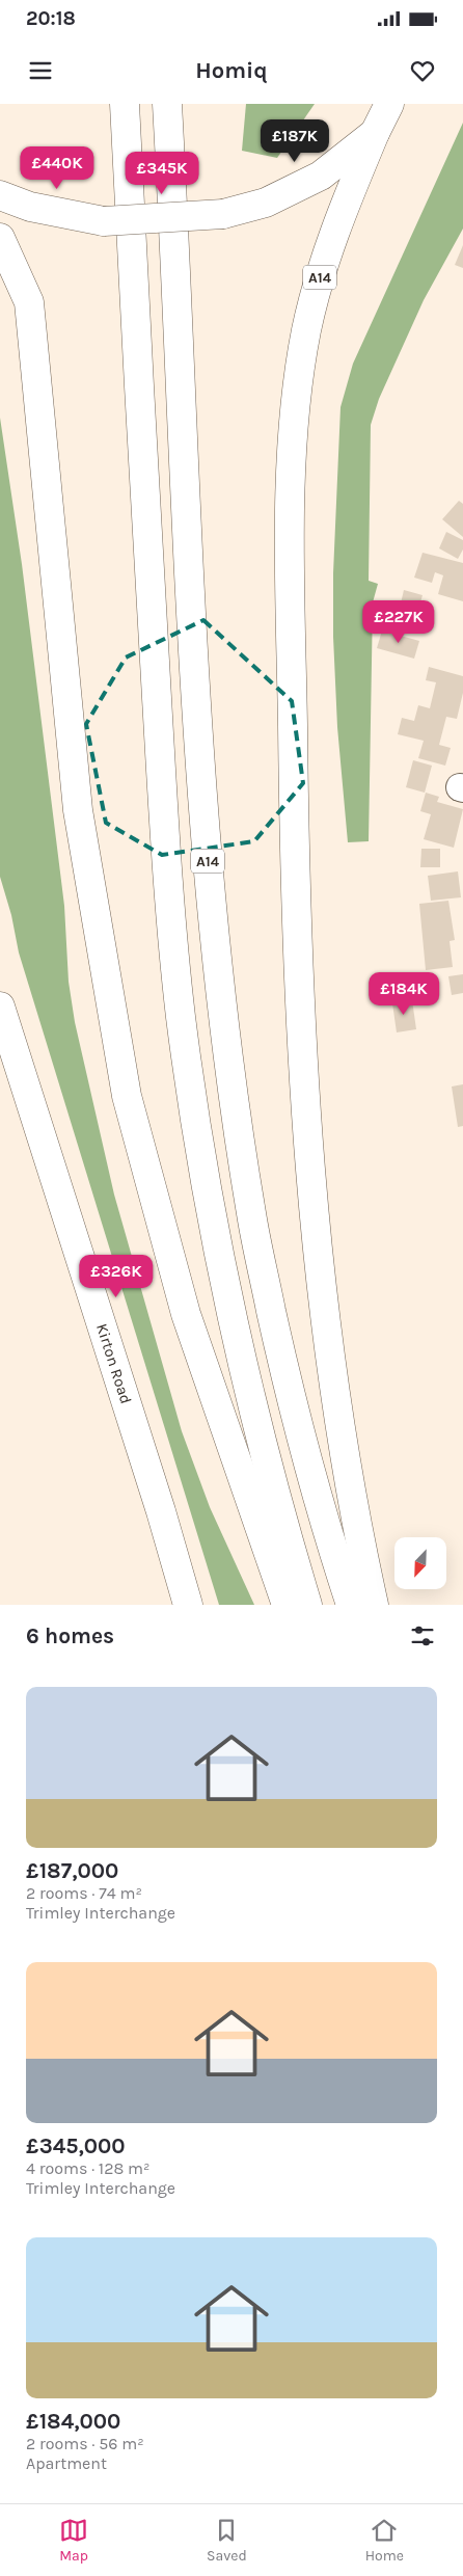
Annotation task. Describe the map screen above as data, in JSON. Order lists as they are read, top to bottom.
{
  "streets": {
    "main road": ["A14", "Kirton Road"]
  },
  "north": "bottom left",
  "page": {
    "status": "20:18",
    "header": "Homiq",
    "price": [
      "£187K",
      "£440K",
      "£345K",
      "£227K",
      "£184K",
      "£326K"
    ],
    "heading": "6 homes",
    "list": [
      {
        "name": "£187,000",
        "note": "2 rooms · 74 m² · Trimley Interchange"
      },
      {
        "name": "£345,000",
        "note": "4 rooms · 128 m² · Trimley Interchange"
      },
      {
        "name": "£184,000",
        "note": "2 rooms · 56 m² · Apartment"
      }
    ],
    "tabs": ["Map", "Saved", "Home"]
  }
}
